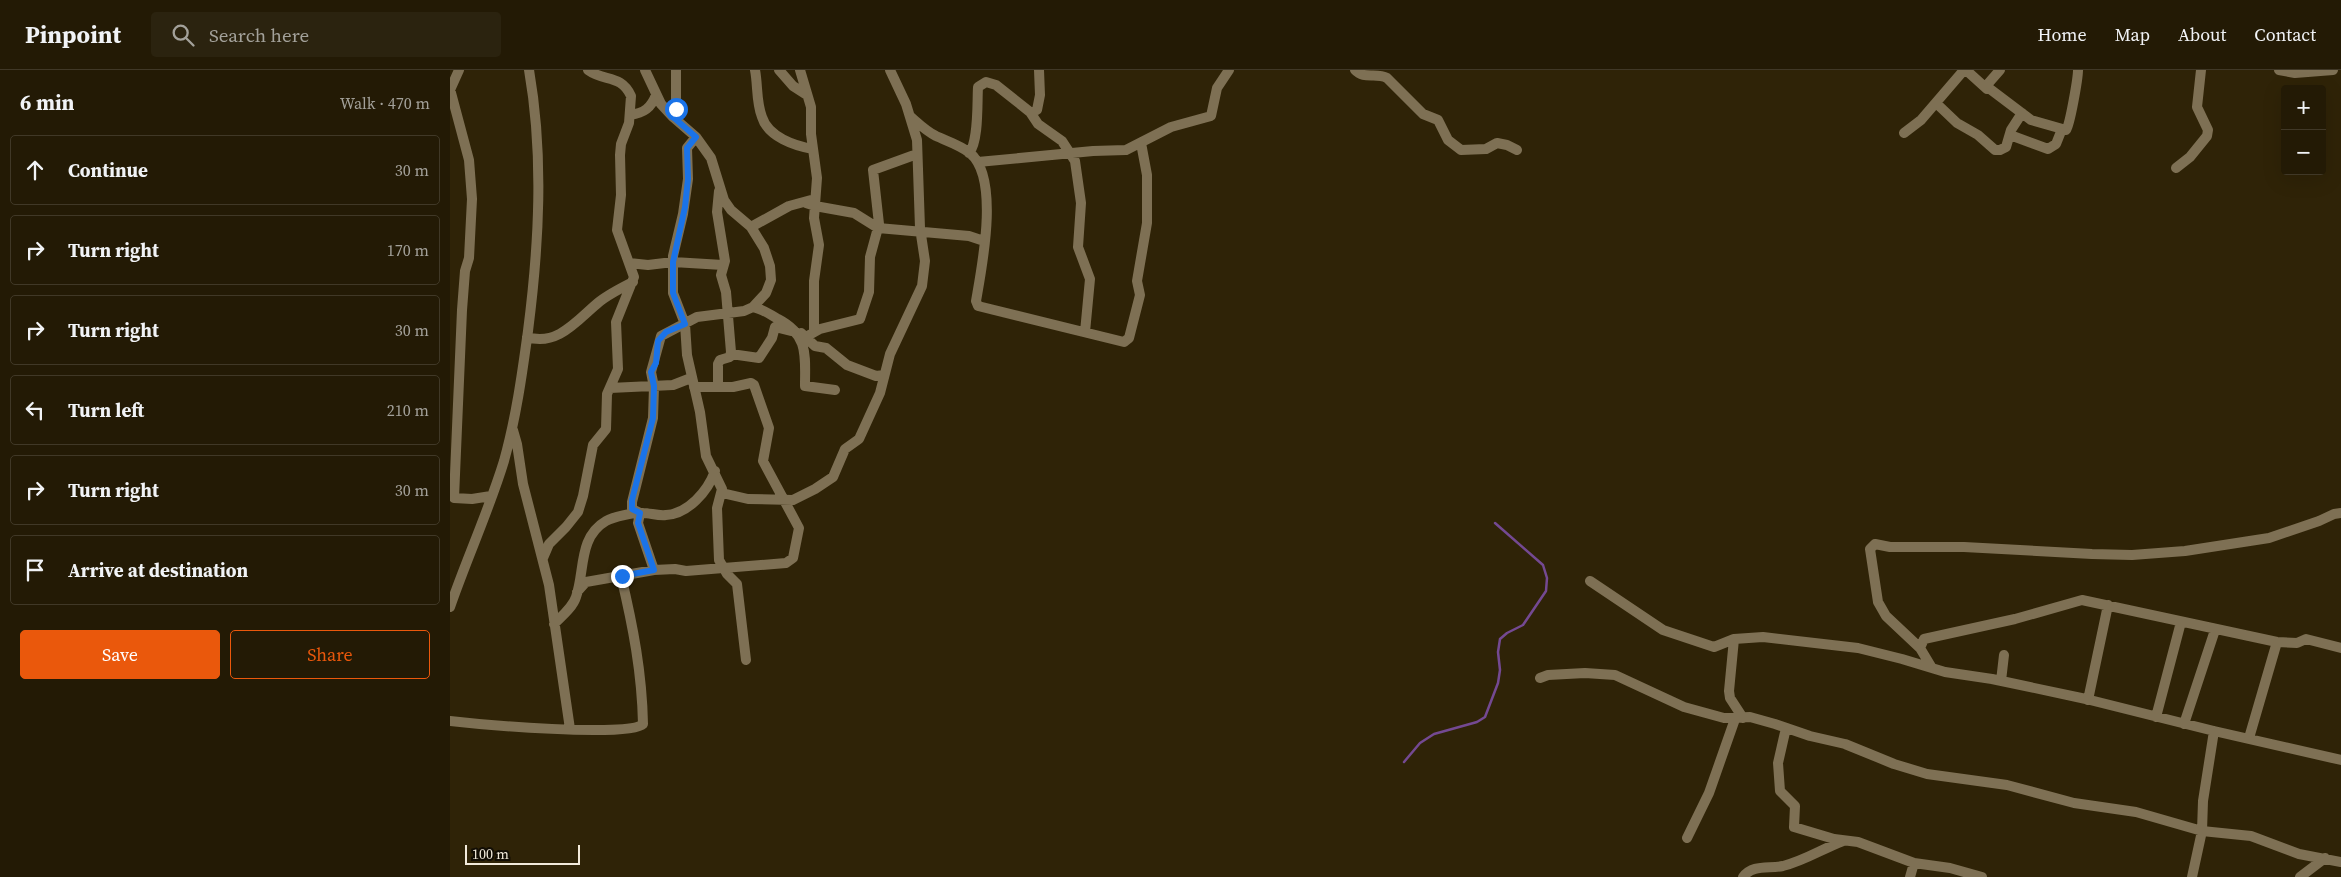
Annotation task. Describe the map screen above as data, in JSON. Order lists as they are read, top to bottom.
{
  "scale_bar": "100 m",
  "page": {
    "header": "Pinpoint",
    "search": "Search here",
    "nav": [
      "Home",
      "Map",
      "About",
      "Contact"
    ],
    "heading": ["6 min", "Walk · 470 m"],
    "map_buttons": ["+", "−"],
    "list": [
      ["Continue", "30 m"],
      ["Turn right", "170 m"],
      ["Turn right", "30 m"],
      ["Turn left", "210 m"],
      ["Turn right", "30 m"],
      "Arrive at destination"
    ],
    "buttons": ["Save", "Share"],
    "scale": "100 m"
  }
}
